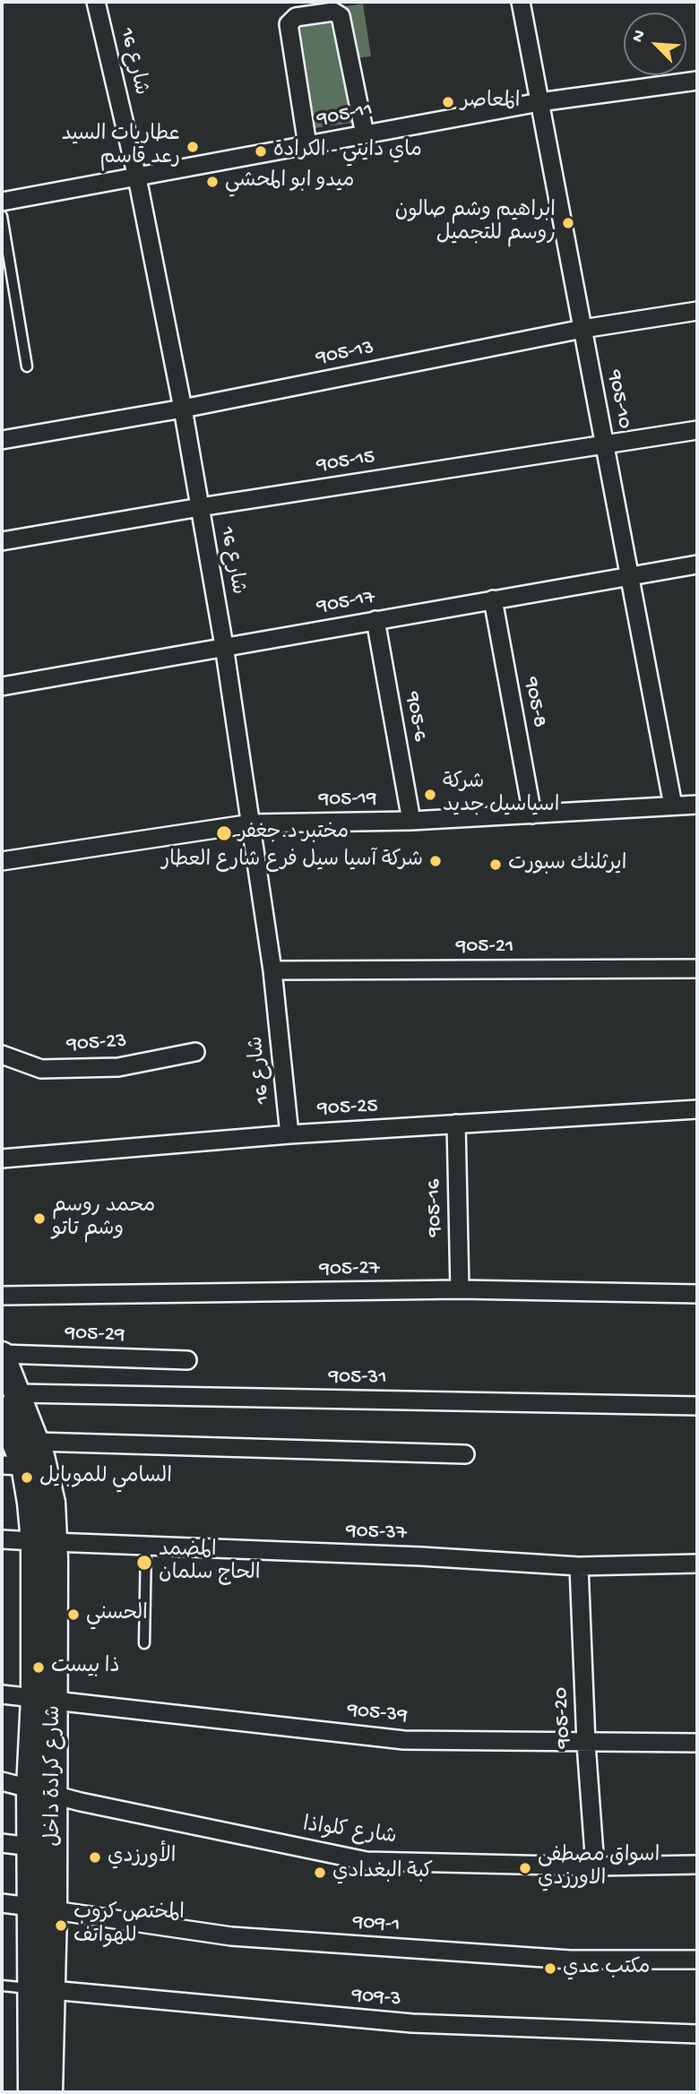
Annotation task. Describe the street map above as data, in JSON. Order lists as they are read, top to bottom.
{
  "streets": {
    "main road": ["شارع كرادة داخل"],
    "street": [
      "شارع 16",
      "905-11",
      "905-13",
      "905-10",
      "905-15",
      "905-17",
      "905-8",
      "905-6",
      "905-19",
      "905-21",
      "905-23",
      "905-25",
      "905-16",
      "905-27",
      "905-29",
      "905-31",
      "905-37",
      "905-39",
      "905-20",
      "شارع كلواذا",
      "909-1",
      "909-3"
    ]
  },
  "crossings": [
    ["شارع 16", "905-11"],
    ["شارع 16", "905-13"],
    ["شارع 16", "905-15"],
    ["شارع 16", "905-17"],
    ["شارع 16", "905-19"],
    ["شارع 16", "905-21"],
    ["شارع 16", "905-25"],
    ["905-11", "905-10"],
    ["905-13", "905-10"],
    ["905-10", "905-15"],
    ["905-10", "905-17"],
    ["905-10", "905-19"],
    ["905-17", "905-8"],
    ["905-17", "905-6"],
    ["905-8", "905-19"],
    ["905-6", "905-19"],
    ["905-25", "905-16"],
    ["905-16", "905-27"],
    ["905-29", "شارع كرادة داخل"],
    ["905-31", "شارع كرادة داخل"],
    ["905-37", "905-20"],
    ["905-37", "شارع كرادة داخل"],
    ["905-39", "905-20"],
    ["905-39", "شارع كرادة داخل"],
    ["905-20", "شارع كلواذا"],
    ["شارع كرادة داخل", "شارع كلواذا"],
    ["شارع كرادة داخل", "909-1"],
    ["شارع كرادة داخل", "909-3"]
  ],
  "places": [
    "المعاصر",
    "عطاريات السيد رعد قاسم",
    "ماي دايتي - الكرادة",
    "ميدو ابو المحشي",
    "ابراهيم وشم صالون روسم للتجميل",
    "شركة اسياسيل جديد",
    "مختبر د.جغفر",
    "شركة آسيا سيل فرع شارع العطار",
    "ايرثلنك سبورت",
    "محمد روسم وشم تاتو",
    "السامي للموبايل",
    "المضمد الحاج سلمان",
    "الحسني",
    "ذا بيست",
    "الأورزدي",
    "اسواق مصطفى الاورزدي",
    "كبة البغدادي",
    "المختص كروب للهواتف",
    "مكتب عدي"
  ],
  "north": "top left"
}
